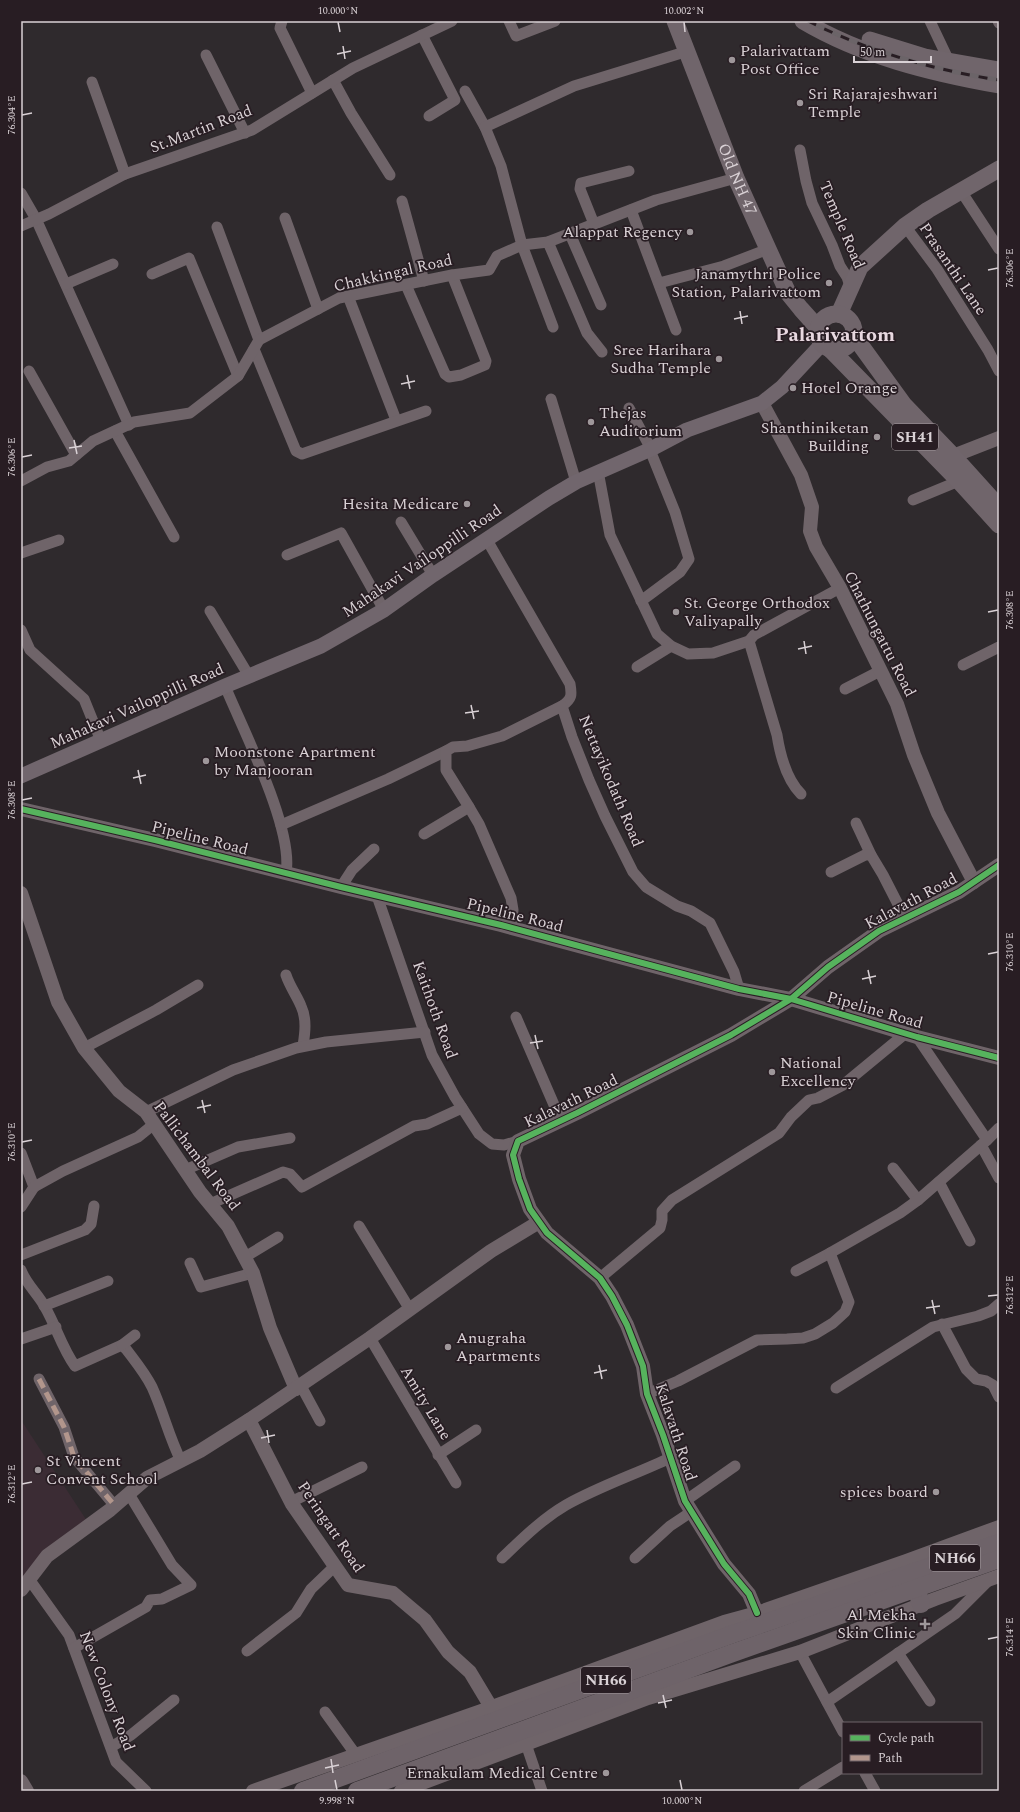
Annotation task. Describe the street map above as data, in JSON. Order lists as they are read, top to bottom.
{
  "streets": {
    "highway": ["NH66"],
    "main road": ["Old NH 47", "SH41", "Mahakavi Vailoppilli Road"],
    "street": [
      "St.Martin Road",
      "Temple Road",
      "Prasanthi Lane",
      "Chakkingal Road",
      "Chathungattu Road",
      "Nettayikodath Road",
      "Pipeline Road",
      "Kalavath Road",
      "Kaithoth Road",
      "Pallichambal Road",
      "Amity Lane",
      "Peringatt Road",
      "New Colony Road"
    ]
  },
  "crossings": [
    ["Old NH 47", "Chakkingal Road"],
    ["Old NH 47", "SH41"],
    ["Old NH 47", "Mahakavi Vailoppilli Road"],
    ["SH41", "Mahakavi Vailoppilli Road"],
    ["Mahakavi Vailoppilli Road", "Chathungattu Road"],
    ["Mahakavi Vailoppilli Road", "Nettayikodath Road"],
    ["Chathungattu Road", "Kalavath Road"],
    ["Nettayikodath Road", "Pipeline Road"],
    ["Pipeline Road", "Kalavath Road"],
    ["Pipeline Road", "Kaithoth Road"],
    ["Kalavath Road", "Kaithoth Road"]
  ],
  "districts": ["Palarivattom"],
  "places": {
    "other": [
      "Palarivattam Post Office",
      "Sri Rajarajeshwari Temple",
      "Alappat Regency",
      "Janamythri Police Station, Palarivattom",
      "Sree Harihara Sudha Temple",
      "Hotel Orange",
      "Thejas Auditorium",
      "Shanthiniketan Building",
      "Hesita Medicare",
      "St. George Orthodox Valiyapally",
      "Moonstone Apartment by Manjooran",
      "National Excellency",
      "Anugraha Apartments",
      "St Vincent Convent School",
      "spices board",
      "Ernakulam Medical Centre"
    ],
    "health": ["Al Mekha Skin Clinic"]
  },
  "legend": ["Cycle path", "Path"],
  "scale_bar": "50 m",
  "coordinates": [
    "10.000°N",
    "10.002°N",
    "76.304°E",
    "76.306°E",
    "76.308°E",
    "76.310°E",
    "76.312°E",
    "76.314°E",
    "9.998°N"
  ]
}
